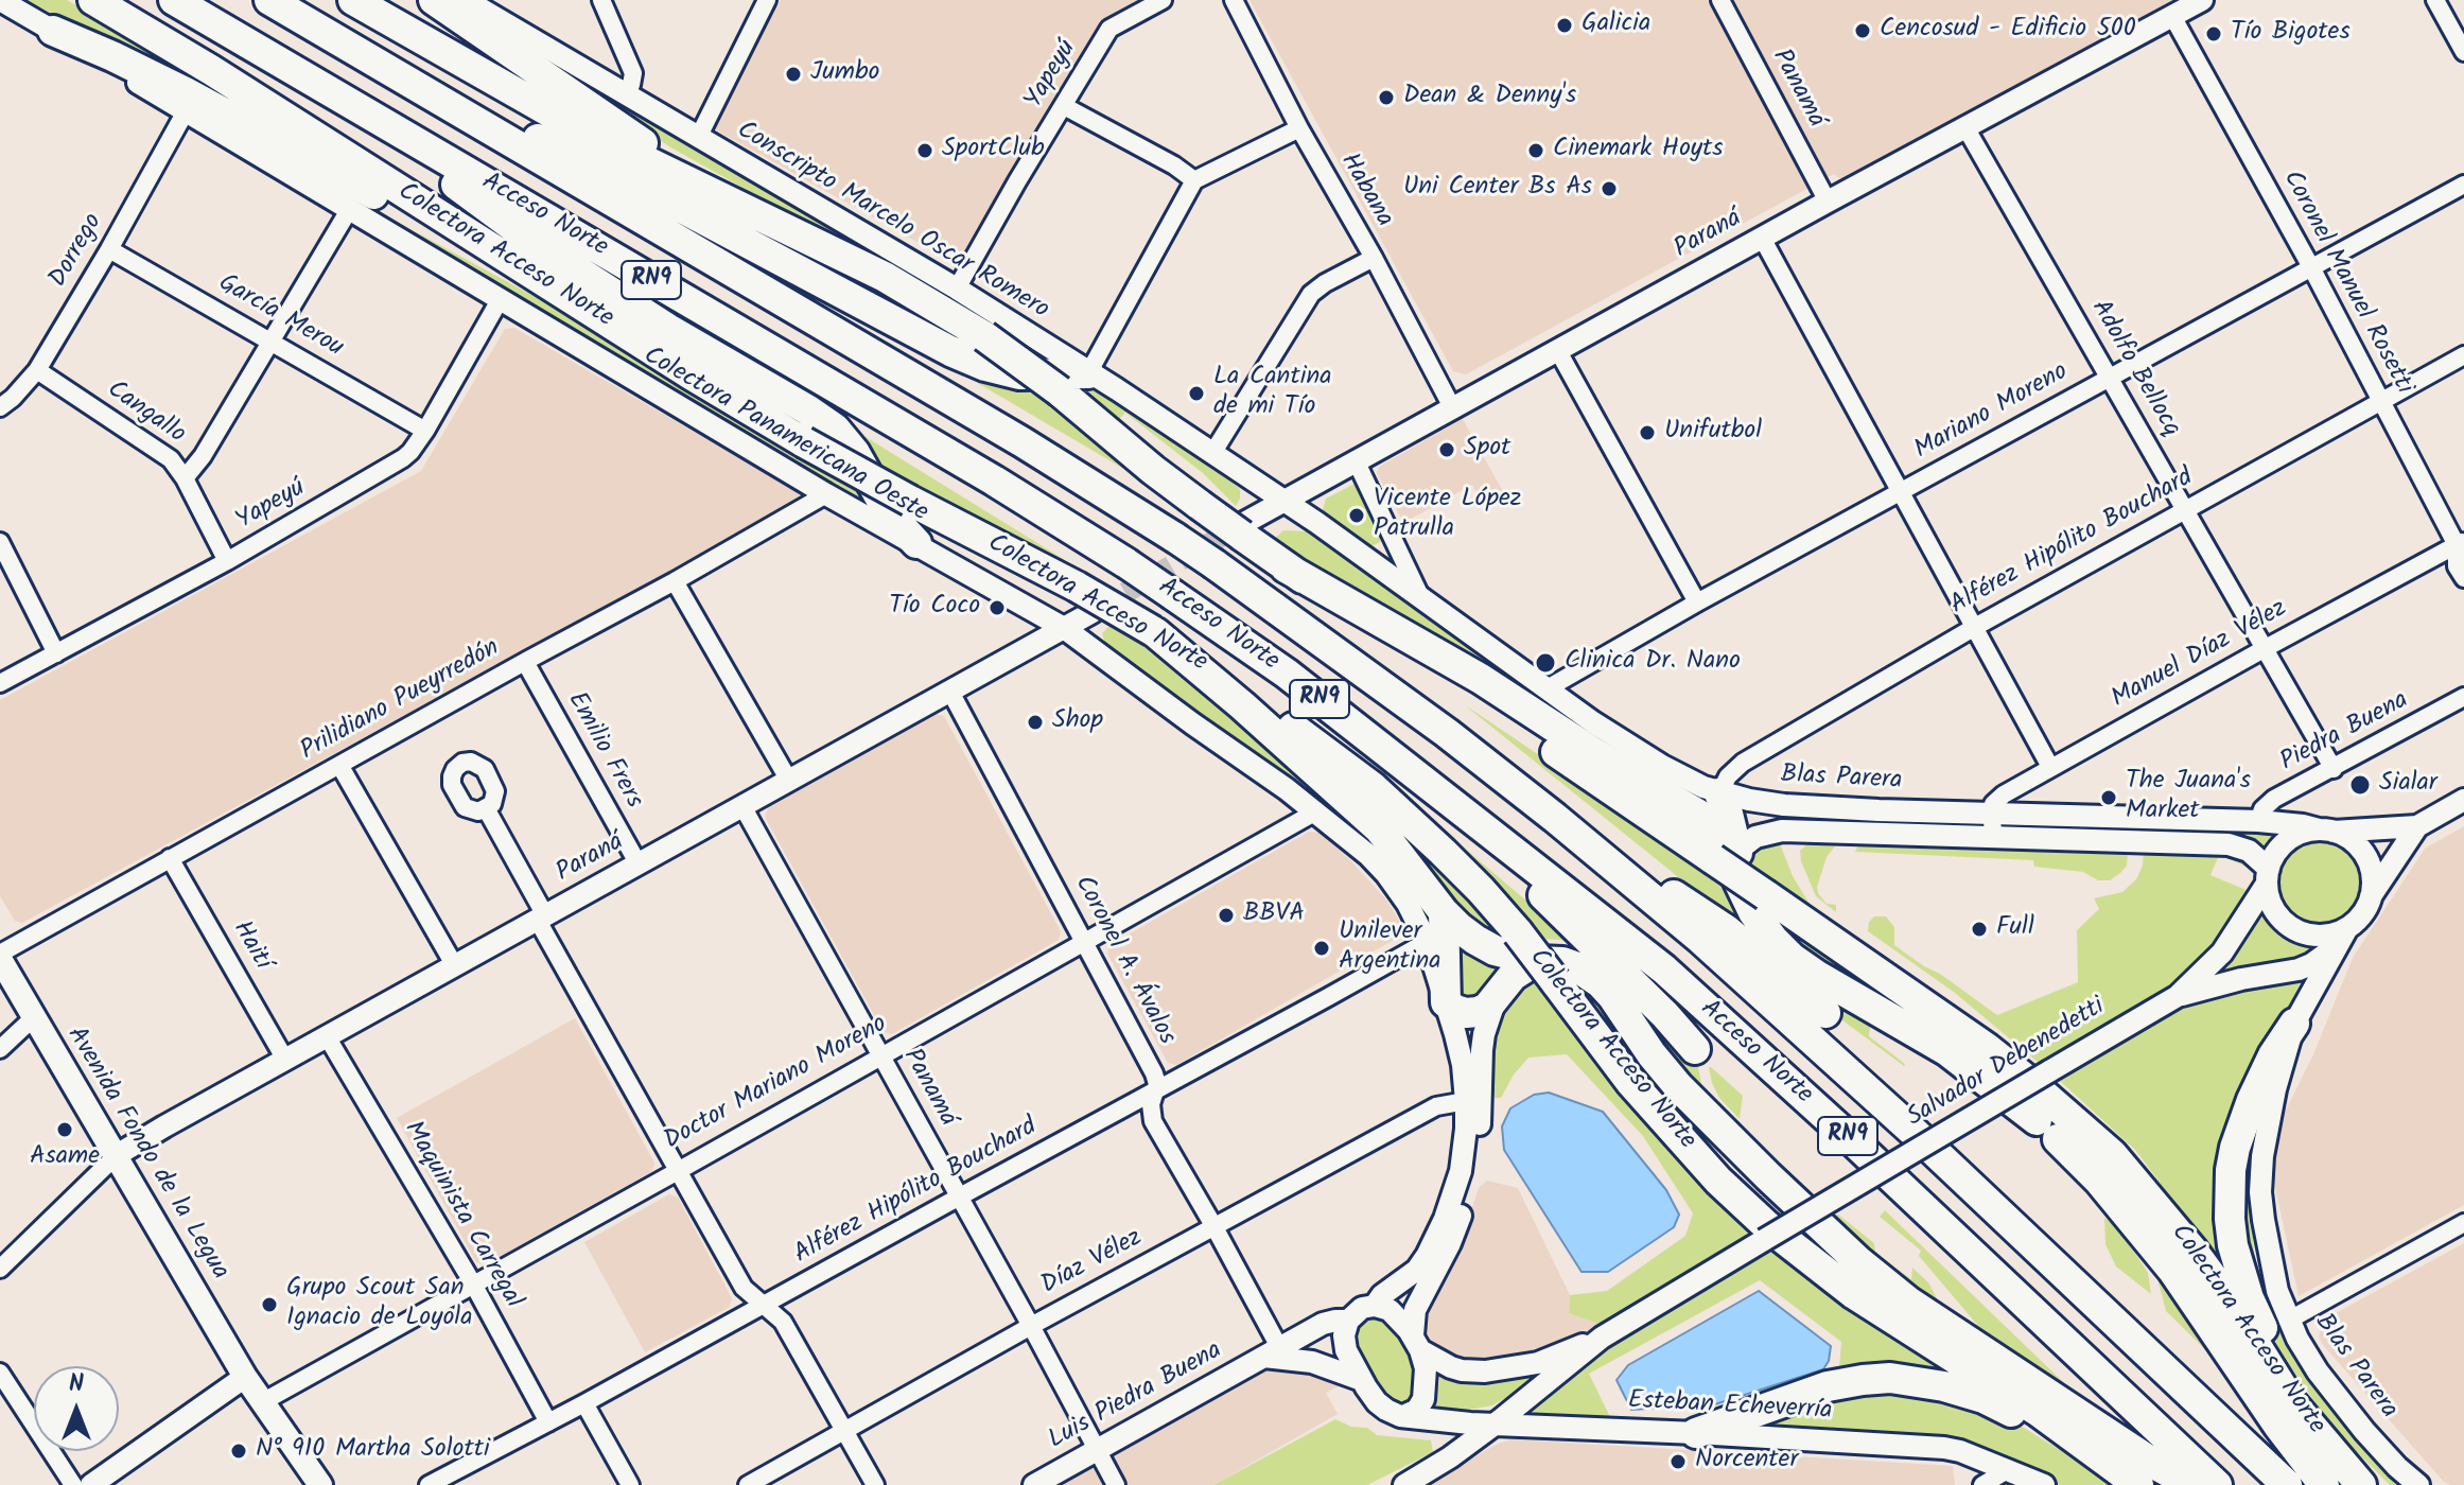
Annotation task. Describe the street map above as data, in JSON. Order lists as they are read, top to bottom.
{
  "streets": {
    "highway": ["Acceso Norte", "Colectora Acceso Norte", "RN9"],
    "main road": ["Avenida Fondo de la Legua"],
    "street": [
      "Yapeyú",
      "Panamá",
      "Habana",
      "Conscripto Marcelo Oscar Romero",
      "Paraná",
      "Dorrego",
      "Coronel Manuel Rosetti",
      "García Merou",
      "Adolfo Bellocq",
      "Mariano Moreno",
      "Cangallo",
      "Colectora Panamericana Oeste",
      "Alférez Hipólito Bouchard",
      "Manuel Díaz Vélez",
      "Prilidiano Pueyrredón",
      "Piedra Buena",
      "Emilio Frers",
      "Blas Parera",
      "Haití",
      "Coronel A. Ávalos",
      "Salvador Debenedetti",
      "Doctor Mariano Moreno",
      "Maquinista Carregal",
      "Díaz Vélez",
      "Luis Piedra Buena",
      "Esteban Echeverría"
    ]
  },
  "crossings": [
    ["Yapeyú", "Conscripto Marcelo Oscar Romero"],
    ["Yapeyú", "García Merou"],
    ["Yapeyú", "Cangallo"],
    ["Yapeyú", "Colectora Panamericana Oeste"],
    ["Panamá", "Paraná"],
    ["Panamá", "Alférez Hipólito Bouchard"],
    ["Panamá", "Doctor Mariano Moreno"],
    ["Panamá", "Díaz Vélez"],
    ["Panamá", "Luis Piedra Buena"],
    ["Habana", "Paraná"],
    ["Conscripto Marcelo Oscar Romero", "Paraná"],
    ["Conscripto Marcelo Oscar Romero", "Blas Parera"],
    ["Paraná", "Colectora Acceso Norte"],
    ["Paraná", "Coronel Manuel Rosetti"],
    ["Paraná", "Adolfo Bellocq"],
    ["Paraná", "Colectora Panamericana Oeste"],
    ["Paraná", "Emilio Frers"],
    ["Paraná", "Blas Parera"],
    ["Paraná", "Haití"],
    ["Paraná", "Coronel A. Ávalos"],
    ["Paraná", "Avenida Fondo de la Legua"],
    ["Paraná", "Maquinista Carregal"],
    ["Dorrego", "García Merou"],
    ["Dorrego", "Cangallo"],
    ["Dorrego", "Colectora Panamericana Oeste"],
    ["Colectora Acceso Norte", "Blas Parera"],
    ["Coronel Manuel Rosetti", "Mariano Moreno"],
    ["Coronel Manuel Rosetti", "Alférez Hipólito Bouchard"],
    ["Coronel Manuel Rosetti", "Manuel Díaz Vélez"],
    ["Adolfo Bellocq", "Mariano Moreno"],
    ["Adolfo Bellocq", "Alférez Hipólito Bouchard"],
    ["Adolfo Bellocq", "Manuel Díaz Vélez"],
    ["Adolfo Bellocq", "Piedra Buena"],
    ["Mariano Moreno", "Blas Parera"],
    ["Colectora Panamericana Oeste", "Prilidiano Pueyrredón"],
    ["Alférez Hipólito Bouchard", "Blas Parera"],
    ["Alférez Hipólito Bouchard", "Coronel A. Ávalos"],
    ["Alférez Hipólito Bouchard", "Maquinista Carregal"],
    ["Manuel Díaz Vélez", "Blas Parera"],
    ["Prilidiano Pueyrredón", "Emilio Frers"],
    ["Prilidiano Pueyrredón", "Haití"],
    ["Prilidiano Pueyrredón", "Avenida Fondo de la Legua"],
    ["Piedra Buena", "Blas Parera"],
    ["Blas Parera", "Salvador Debenedetti"],
    ["Coronel A. Ávalos", "Doctor Mariano Moreno"],
    ["Coronel A. Ávalos", "Díaz Vélez"],
    ["Coronel A. Ávalos", "Luis Piedra Buena"],
    ["Salvador Debenedetti", "Luis Piedra Buena"],
    ["Salvador Debenedetti", "Esteban Echeverría"],
    ["Doctor Mariano Moreno", "Avenida Fondo de la Legua"],
    ["Doctor Mariano Moreno", "Maquinista Carregal"],
    ["Luis Piedra Buena", "Esteban Echeverría"]
  ],
  "places": [
    "Galicia",
    "Cencosud - Edificio 500",
    "Tío Bigotes",
    "Jumbo",
    "Dean & Denny's",
    "SportClub",
    "Cinemark Hoyts",
    "Uni Center Bs As",
    "La Cantina de mi Tío",
    "Unifutbol",
    "Spot",
    "Vicente López Patrulla",
    "Tío Coco",
    "Clinica Dr. Nano",
    "Shop",
    "Sialar",
    "The Juana's Market",
    "BBVA",
    "Full",
    "Unilever Argentina",
    "Asame",
    "Grupo Scout San Ignacio de Loyola",
    "N° 910 Martha Solotti",
    "Norcenter"
  ],
  "north": "top"
}
